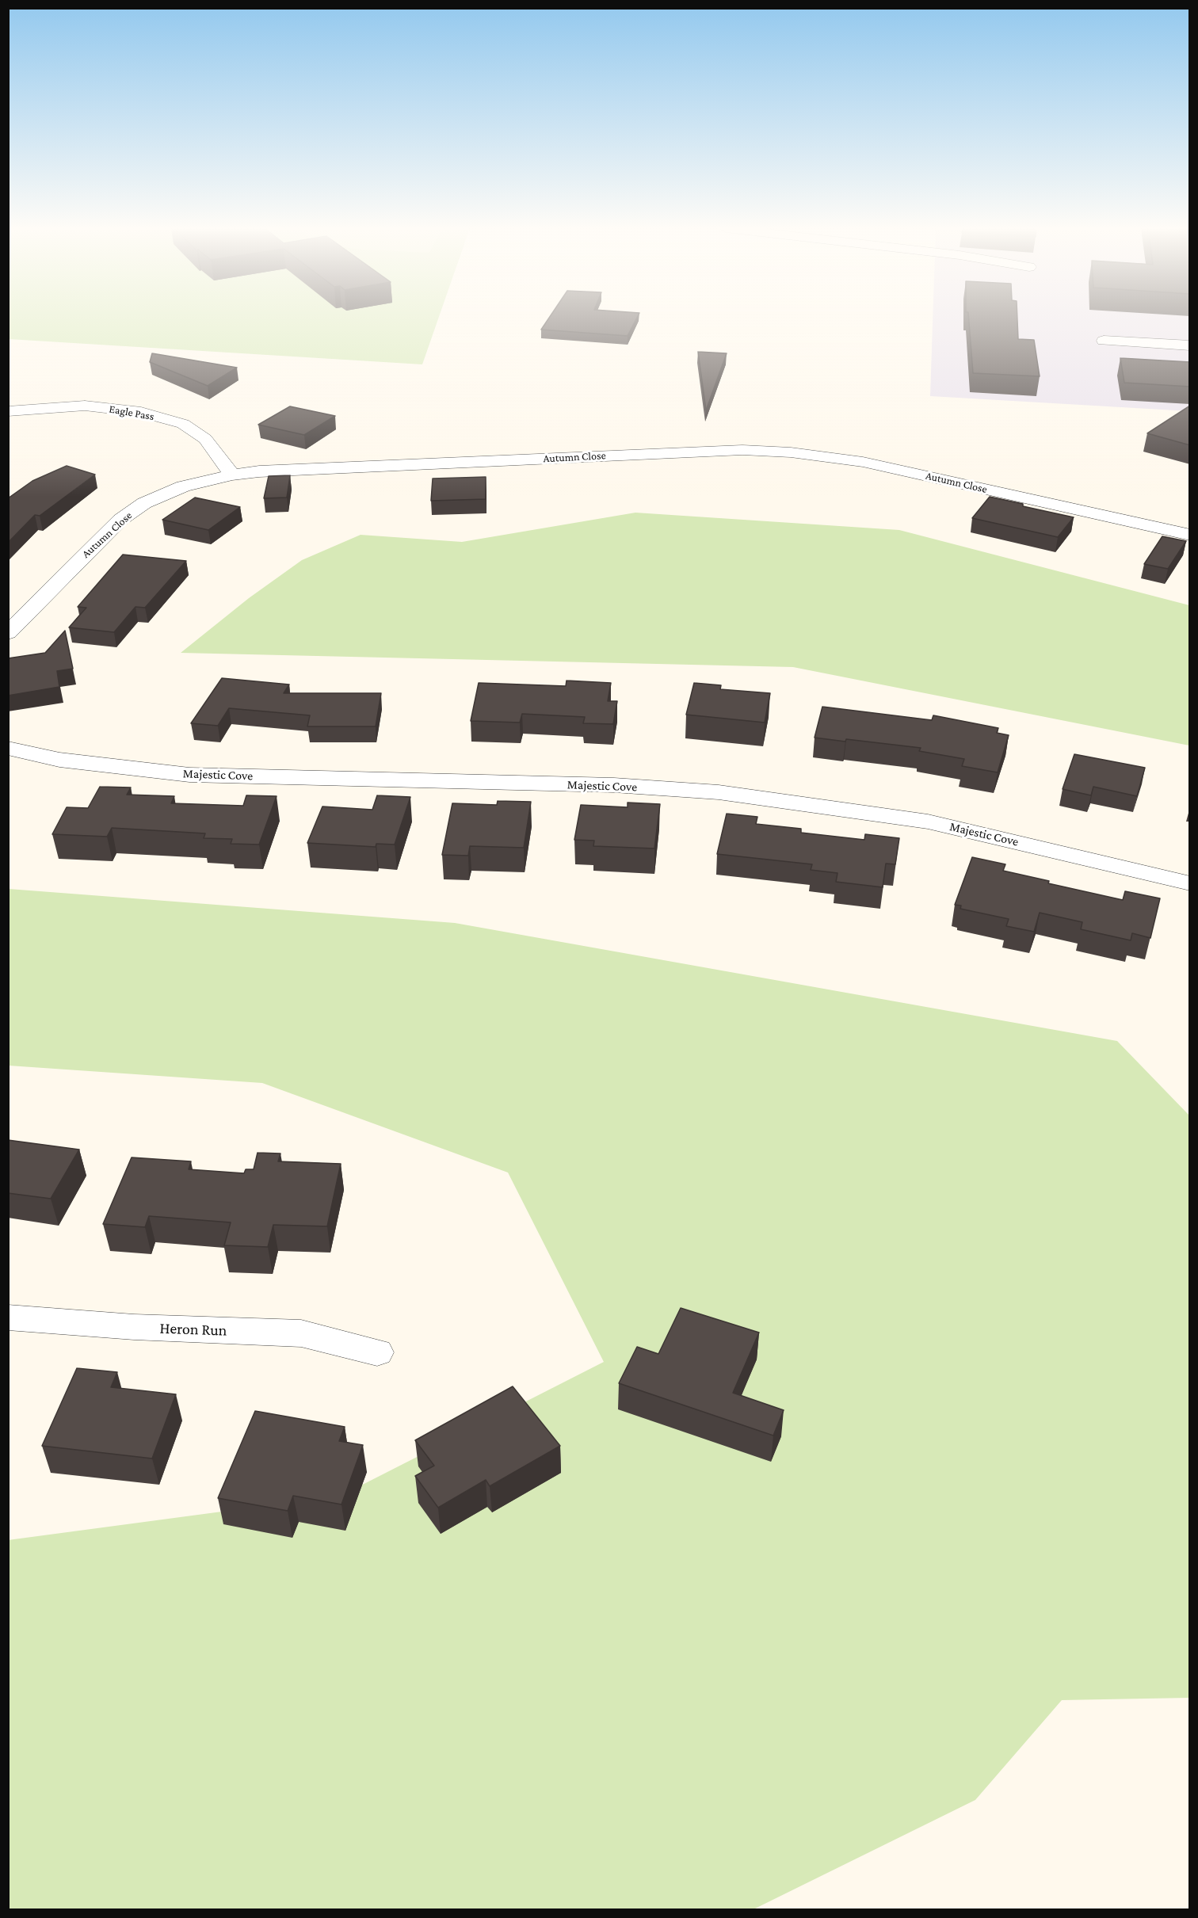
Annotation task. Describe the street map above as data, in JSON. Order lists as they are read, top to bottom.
{
  "streets": {
    "street": [
      "Eagle Pass",
      "Autumn Close",
      "Majestic Cove",
      "Heron Run"
    ]
  },
  "crossings": [
    ["Eagle Pass", "Autumn Close"]
  ]
}
